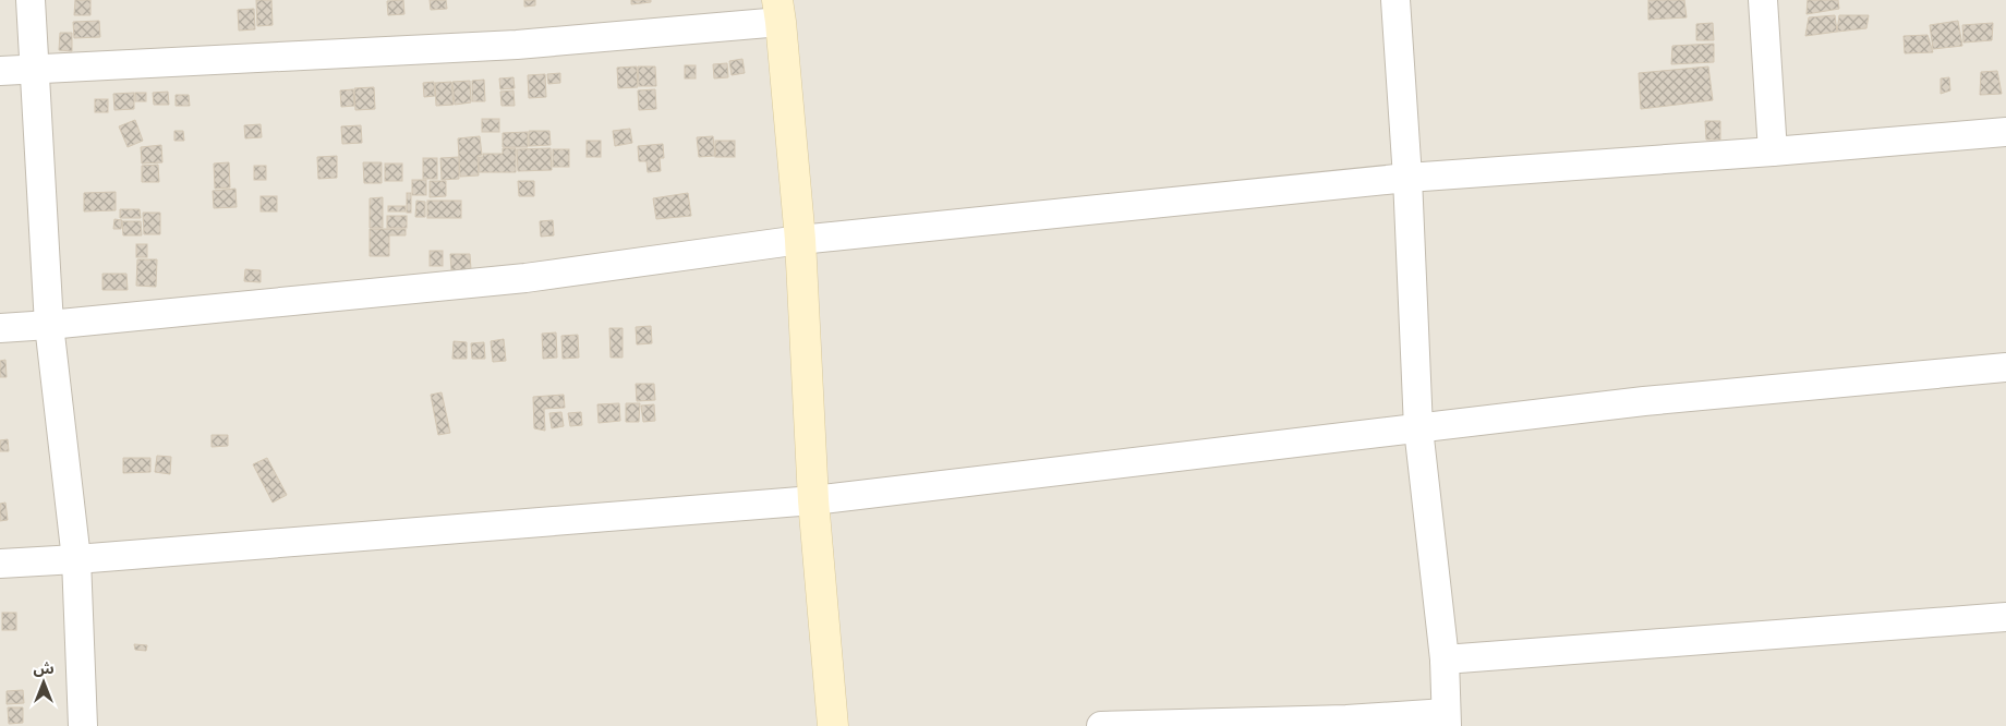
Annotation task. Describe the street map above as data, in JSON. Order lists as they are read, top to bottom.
{
  "north": "top"
}
